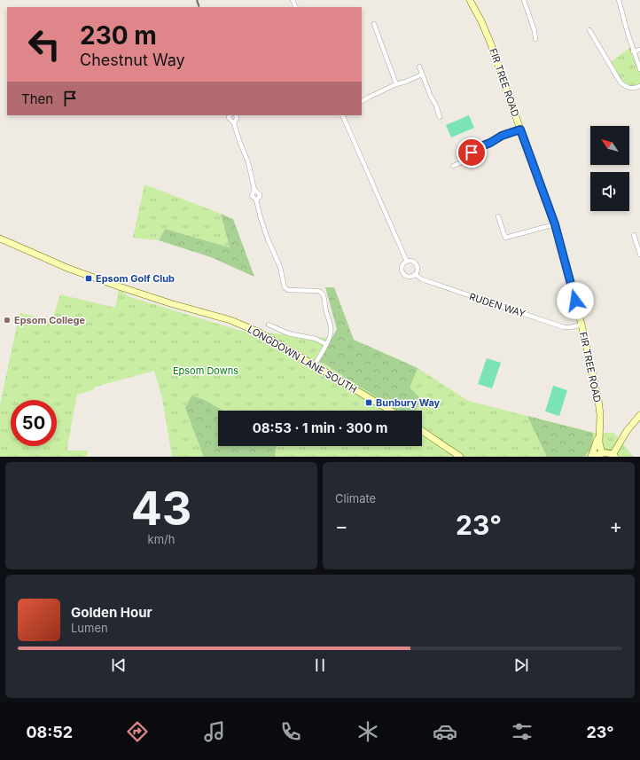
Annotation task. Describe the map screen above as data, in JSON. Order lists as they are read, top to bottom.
{
  "streets": {
    "main road": ["FIR TREE ROAD", "LONGDOWN LANE SOUTH"],
    "street": ["RUDEN WAY"]
  },
  "crossings": [
    ["FIR TREE ROAD", "RUDEN WAY"]
  ],
  "parks": ["Epsom Downs"],
  "places": {
    "transit": ["Epsom Golf Club", "Bunbury Way"],
    "other": ["Epsom College"]
  },
  "north": "top left",
  "page": {
    "turn": ["230 m", "Chestnut Way"],
    "then": "Then",
    "limit": "50",
    "trip": "08:53 · 1 min · 300 m",
    "tile": [
      ["43", "km/h"],
      "Climate"
    ],
    "heat": ["−", "23°", "+"],
    "song": ["Golden Hour", "Lumen"],
    "tabs": ["08:52", "23°"]
  }
}
